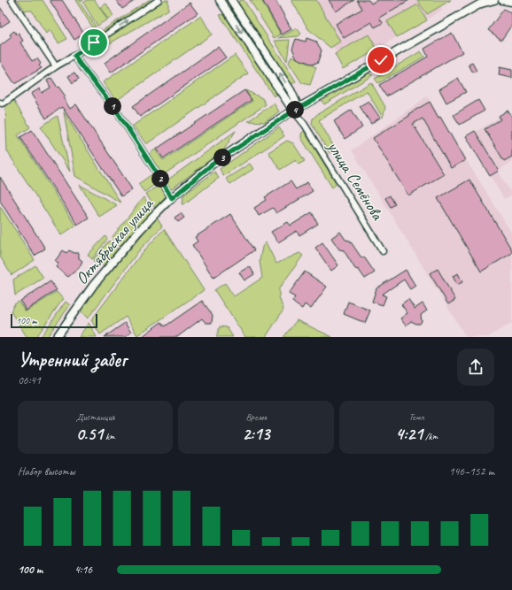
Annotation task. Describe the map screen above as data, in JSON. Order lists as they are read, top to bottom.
{
  "streets": {
    "street": ["улица Семёнова", "Октябрьская улица"]
  },
  "crossings": [
    ["улица Семёнова", "Октябрьская улица"]
  ],
  "scale_bar": "100 m",
  "page": {
    "pins": [
      "1",
      "4",
      "3",
      "2"
    ],
    "scale": "100 m",
    "heading": ["Утренний забег", "06:41"],
    "stats": [
      ["Дистанция", "0.51 km"],
      ["Время", "2:13"],
      ["Темп", "4:21 /km"]
    ],
    "chart": ["Набор высоты", "146–152 m"],
    "list": [
      {
        "name": "100 m",
        "note": "4:16"
      }
    ]
  }
}
